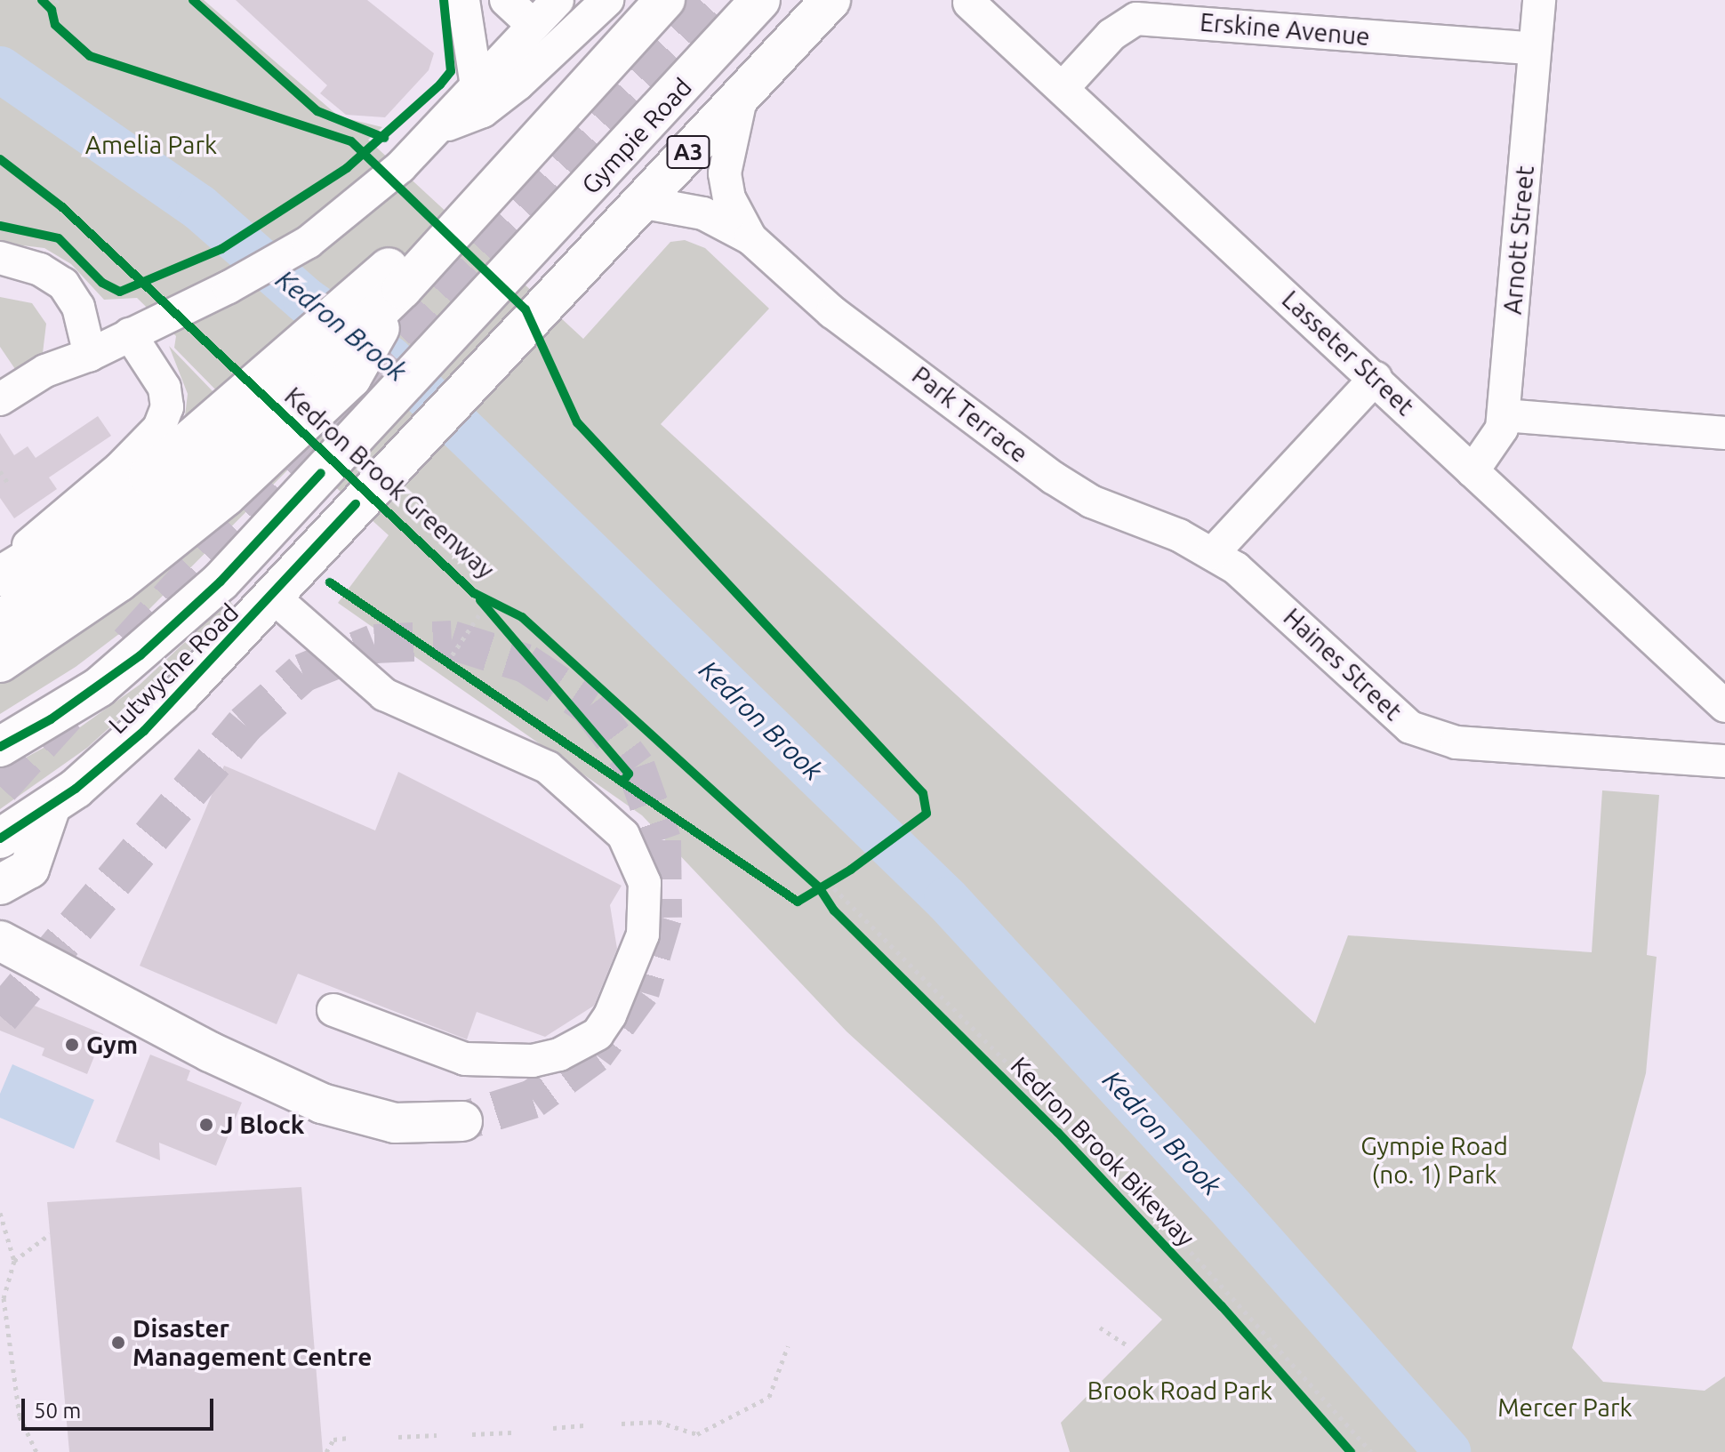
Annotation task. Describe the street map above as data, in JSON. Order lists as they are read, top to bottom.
{
  "streets": {
    "main road": ["Gympie Road", "A3", "Lutwyche Road"],
    "street": [
      "Erskine Avenue",
      "Arnott Street",
      "Lasseter Street",
      "Park Terrace",
      "Haines Street"
    ],
    "cycle path": ["Kedron Brook Greenway"]
  },
  "crossings": [
    ["Erskine Avenue", "Arnott Street"],
    ["Erskine Avenue", "Lasseter Street"],
    ["Gympie Road", "A3"],
    ["Gympie Road", "Park Terrace"],
    ["Gympie Road", "Lutwyche Road"],
    ["Arnott Street", "Lasseter Street"],
    ["Park Terrace", "Haines Street"]
  ],
  "water": ["Kedron Brook"],
  "parks": [
    "Amelia Park",
    "Gympie Road (no. 1) Park",
    "Brook Road Park",
    "Mercer Park"
  ],
  "places": ["Gym", "J Block", "Disaster Management Centre"],
  "scale_bar": "50 m"
}
